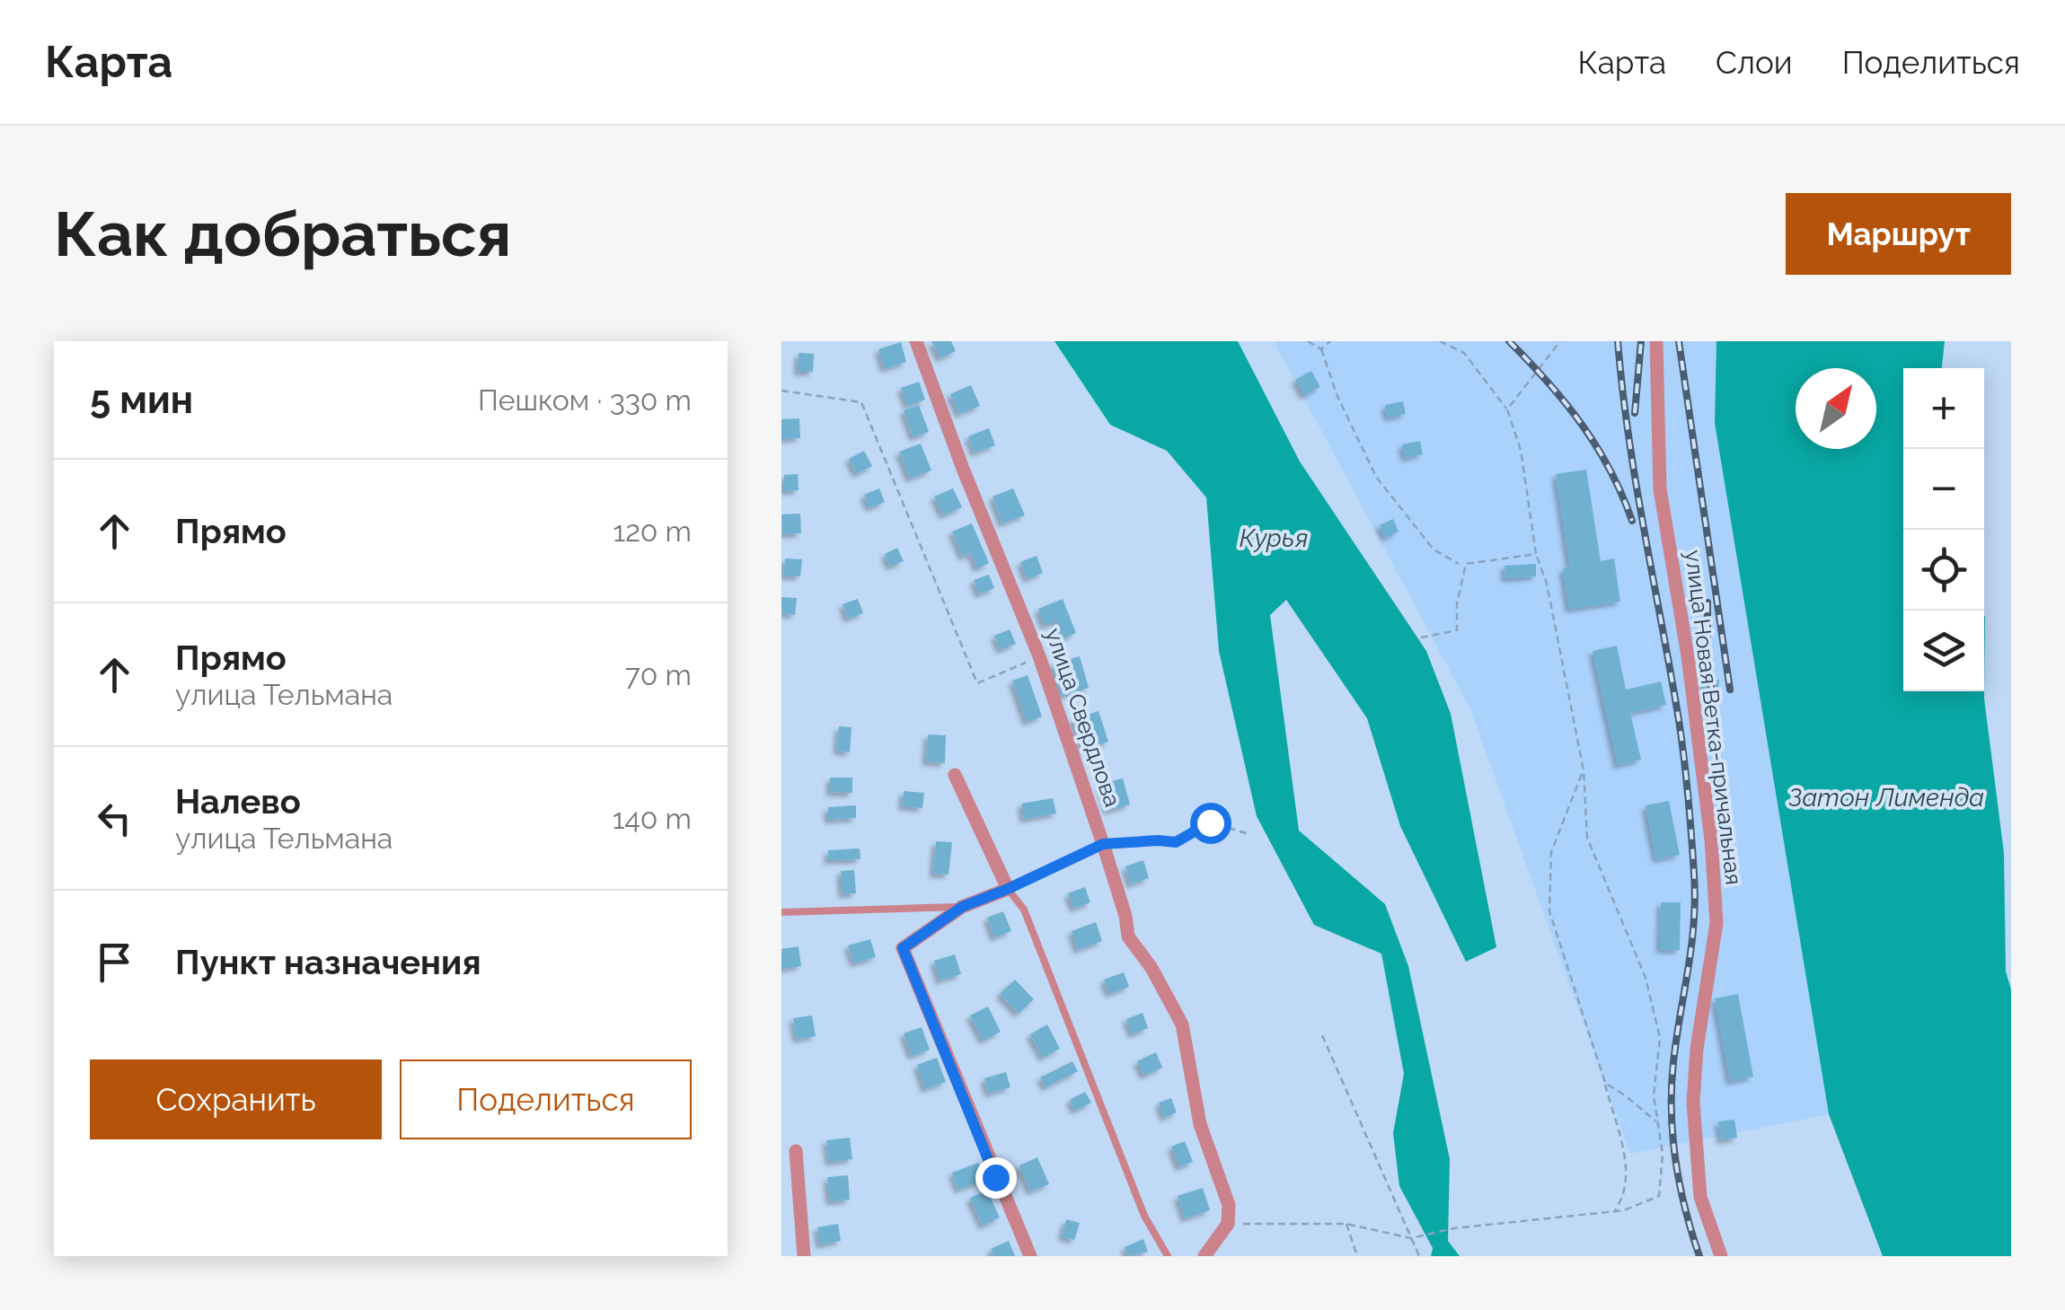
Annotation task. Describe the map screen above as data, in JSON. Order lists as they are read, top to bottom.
{
  "streets": {
    "street": ["улица Свердлова", "улица Новая Ветка-причальная"]
  },
  "water": ["Курья", "Затон Лименда"],
  "north": "top right",
  "page": {
    "header": "Карта",
    "nav": ["Карта", "Слои", "Поделиться"],
    "buttons": [
      "Маршрут",
      ["Сохранить", "Поделиться"]
    ],
    "title": "Как добраться",
    "heading": ["5 мин", "Пешком · 330 m"],
    "map_buttons": ["+", "−"],
    "list": [
      ["Прямо", "120 m"],
      ["Прямо", "улица Тельмана", "70 m"],
      ["Налево", "улица Тельмана", "140 m"],
      "Пункт назначения"
    ]
  }
}
